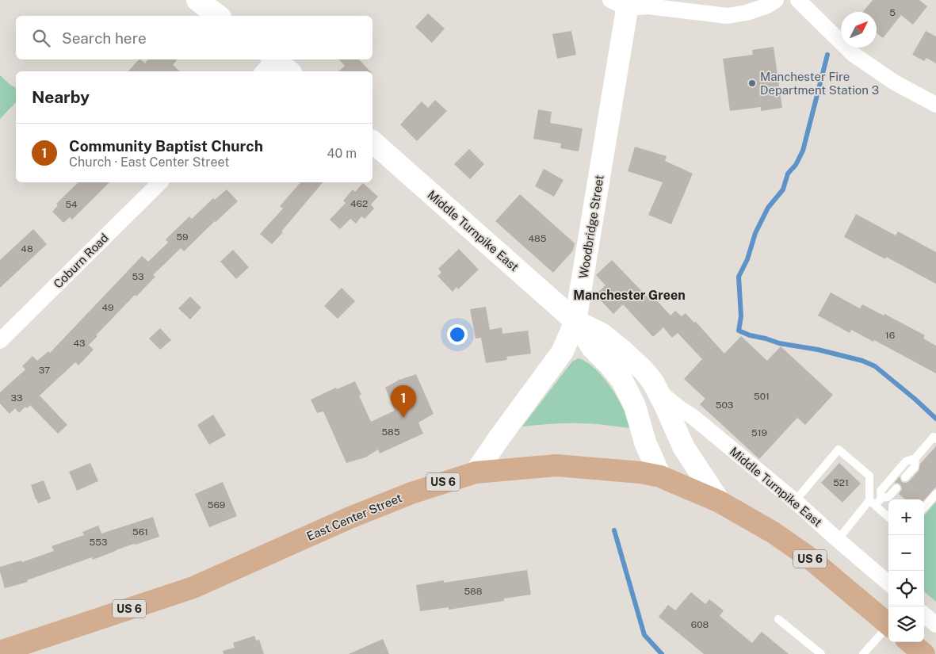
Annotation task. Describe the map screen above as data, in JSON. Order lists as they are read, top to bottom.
{
  "streets": {
    "main road": [
      "Woodbridge Street",
      "Middle Turnpike East",
      "US 6",
      "East Center Street"
    ],
    "street": ["Coburn Road"]
  },
  "crossings": [
    ["Woodbridge Street", "Middle Turnpike East"],
    ["Woodbridge Street", "East Center Street"],
    ["Middle Turnpike East", "East Center Street"]
  ],
  "districts": ["Manchester Green"],
  "places": ["Manchester Fire Department Station 3"],
  "house_numbers": [
    "5",
    "462",
    "54",
    "59",
    "485",
    "48",
    "53",
    "49",
    "16",
    "43",
    "37",
    "501",
    "33",
    "503",
    "585",
    "519",
    "521",
    "569",
    "561",
    "553",
    "588",
    "608"
  ],
  "north": "top right",
  "page": {
    "search": "Search here",
    "heading": "Nearby",
    "list": [
      {
        "mark": "1",
        "name": "Community Baptist Church",
        "note": "Church · East Center Street",
        "value": "40 m"
      }
    ],
    "pins": "1",
    "map_buttons": ["+", "−"]
  }
}
